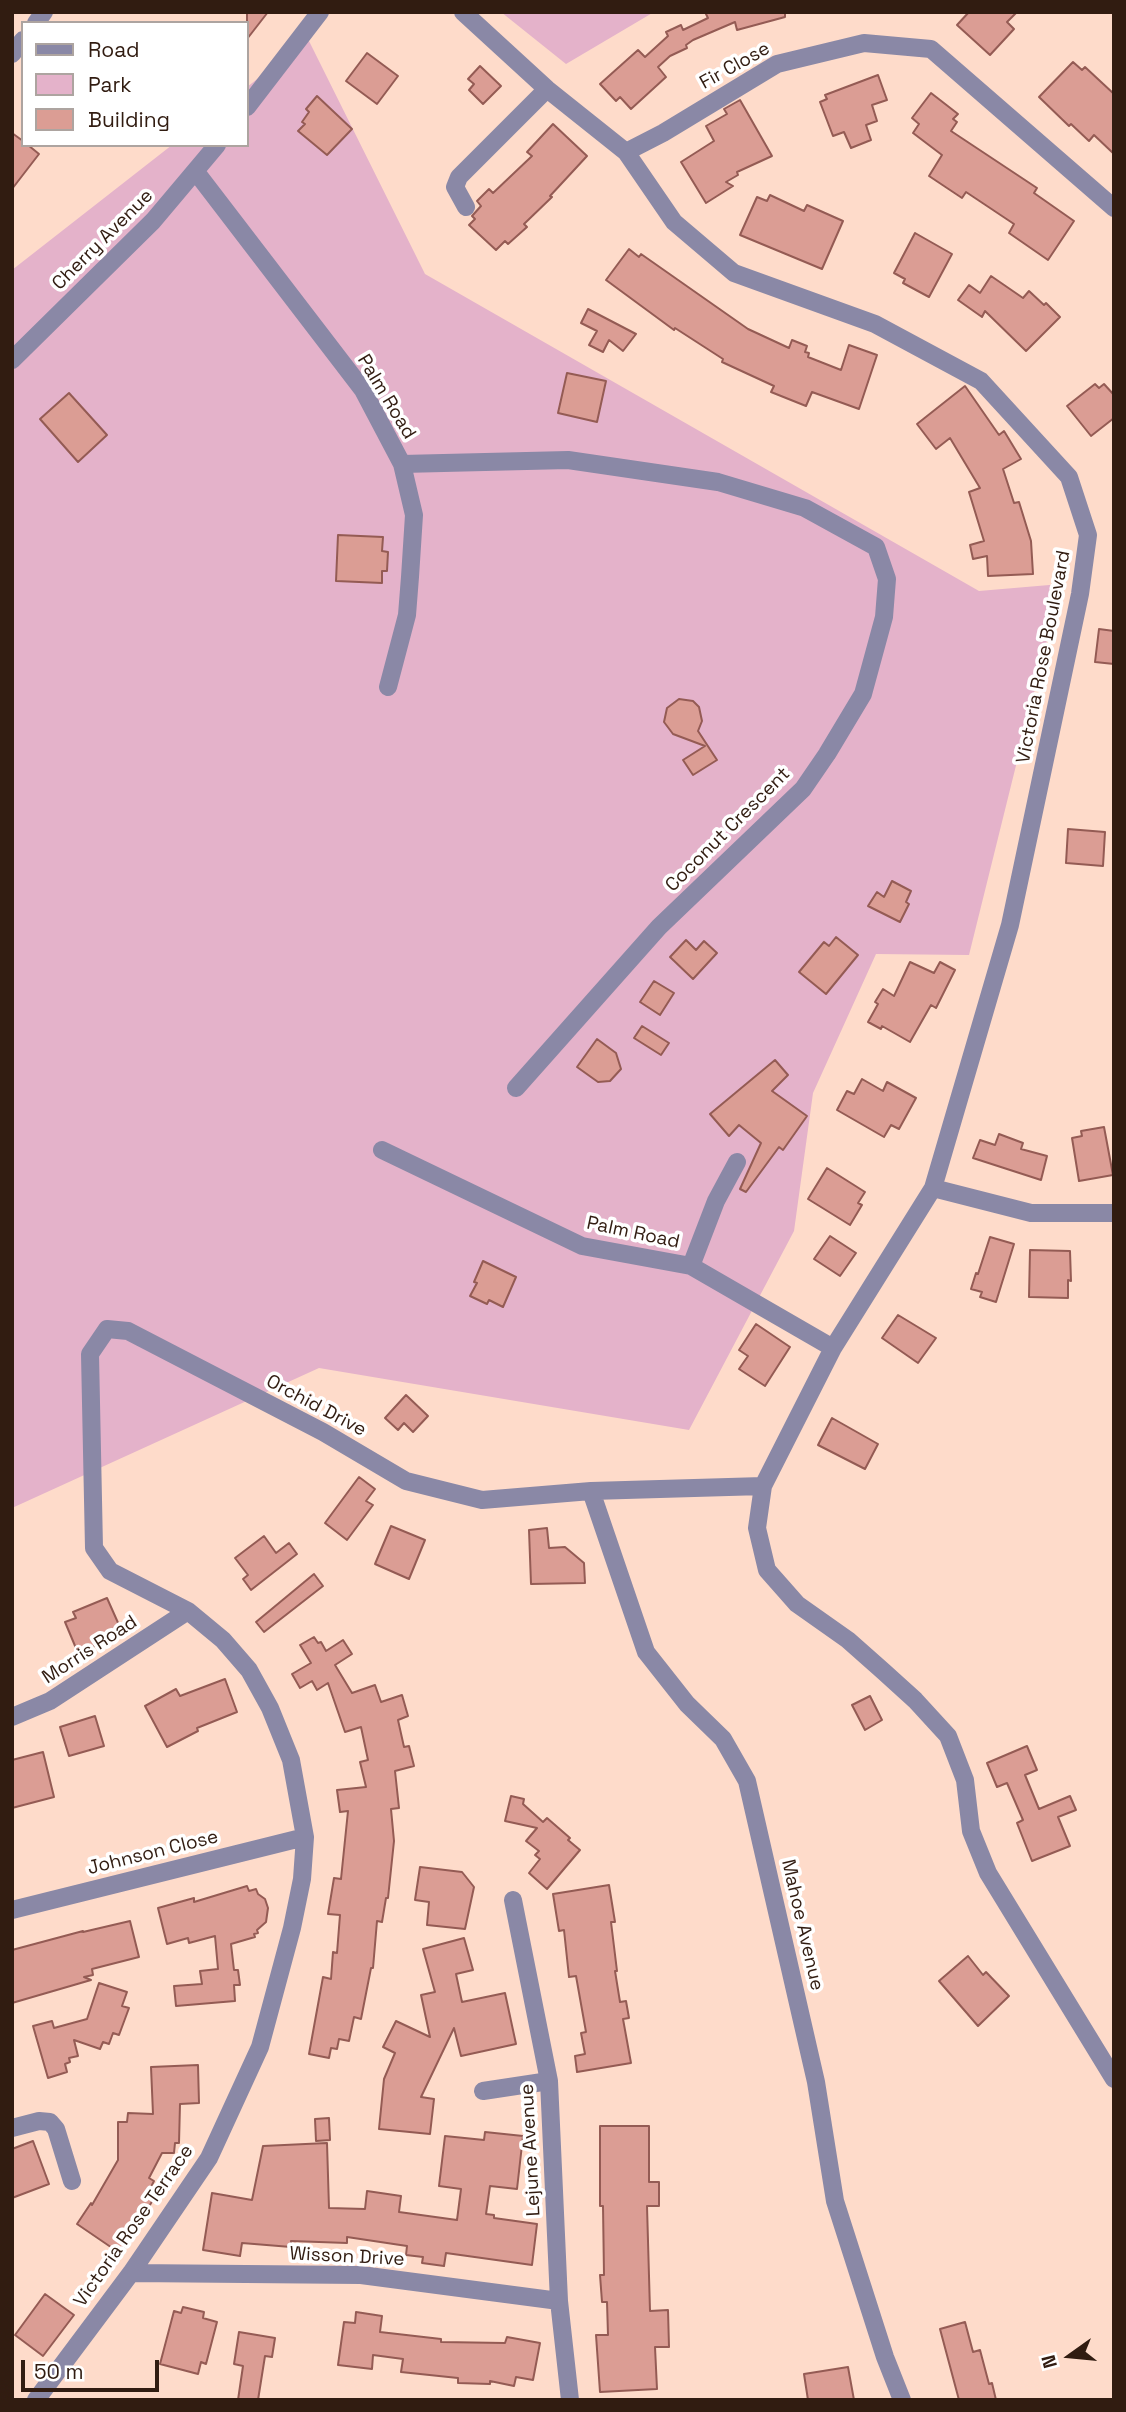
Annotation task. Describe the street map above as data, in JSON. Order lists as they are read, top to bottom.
{
  "streets": {
    "street": [
      "Fir Close",
      "Cherry Avenue",
      "Palm Road",
      "Victoria Rose Boulevard",
      "Coconut Crescent",
      "Orchid Drive",
      "Morris Road",
      "Johnson Close",
      "Mahoe Avenue",
      "Lejune Avenue",
      "Victoria Rose Terrace",
      "Wisson Drive"
    ]
  },
  "crossings": [
    ["Fir Close", "Victoria Rose Boulevard"],
    ["Cherry Avenue", "Palm Road"],
    ["Palm Road", "Victoria Rose Boulevard"],
    ["Palm Road", "Coconut Crescent"],
    ["Victoria Rose Boulevard", "Orchid Drive"],
    ["Orchid Drive", "Mahoe Avenue"],
    ["Orchid Drive", "Victoria Rose Terrace"],
    ["Morris Road", "Victoria Rose Terrace"],
    ["Johnson Close", "Victoria Rose Terrace"],
    ["Lejune Avenue", "Wisson Drive"],
    ["Victoria Rose Terrace", "Wisson Drive"]
  ],
  "legend": ["Road", "Park", "Building"],
  "scale_bar": "50 m",
  "north": "left"
}
